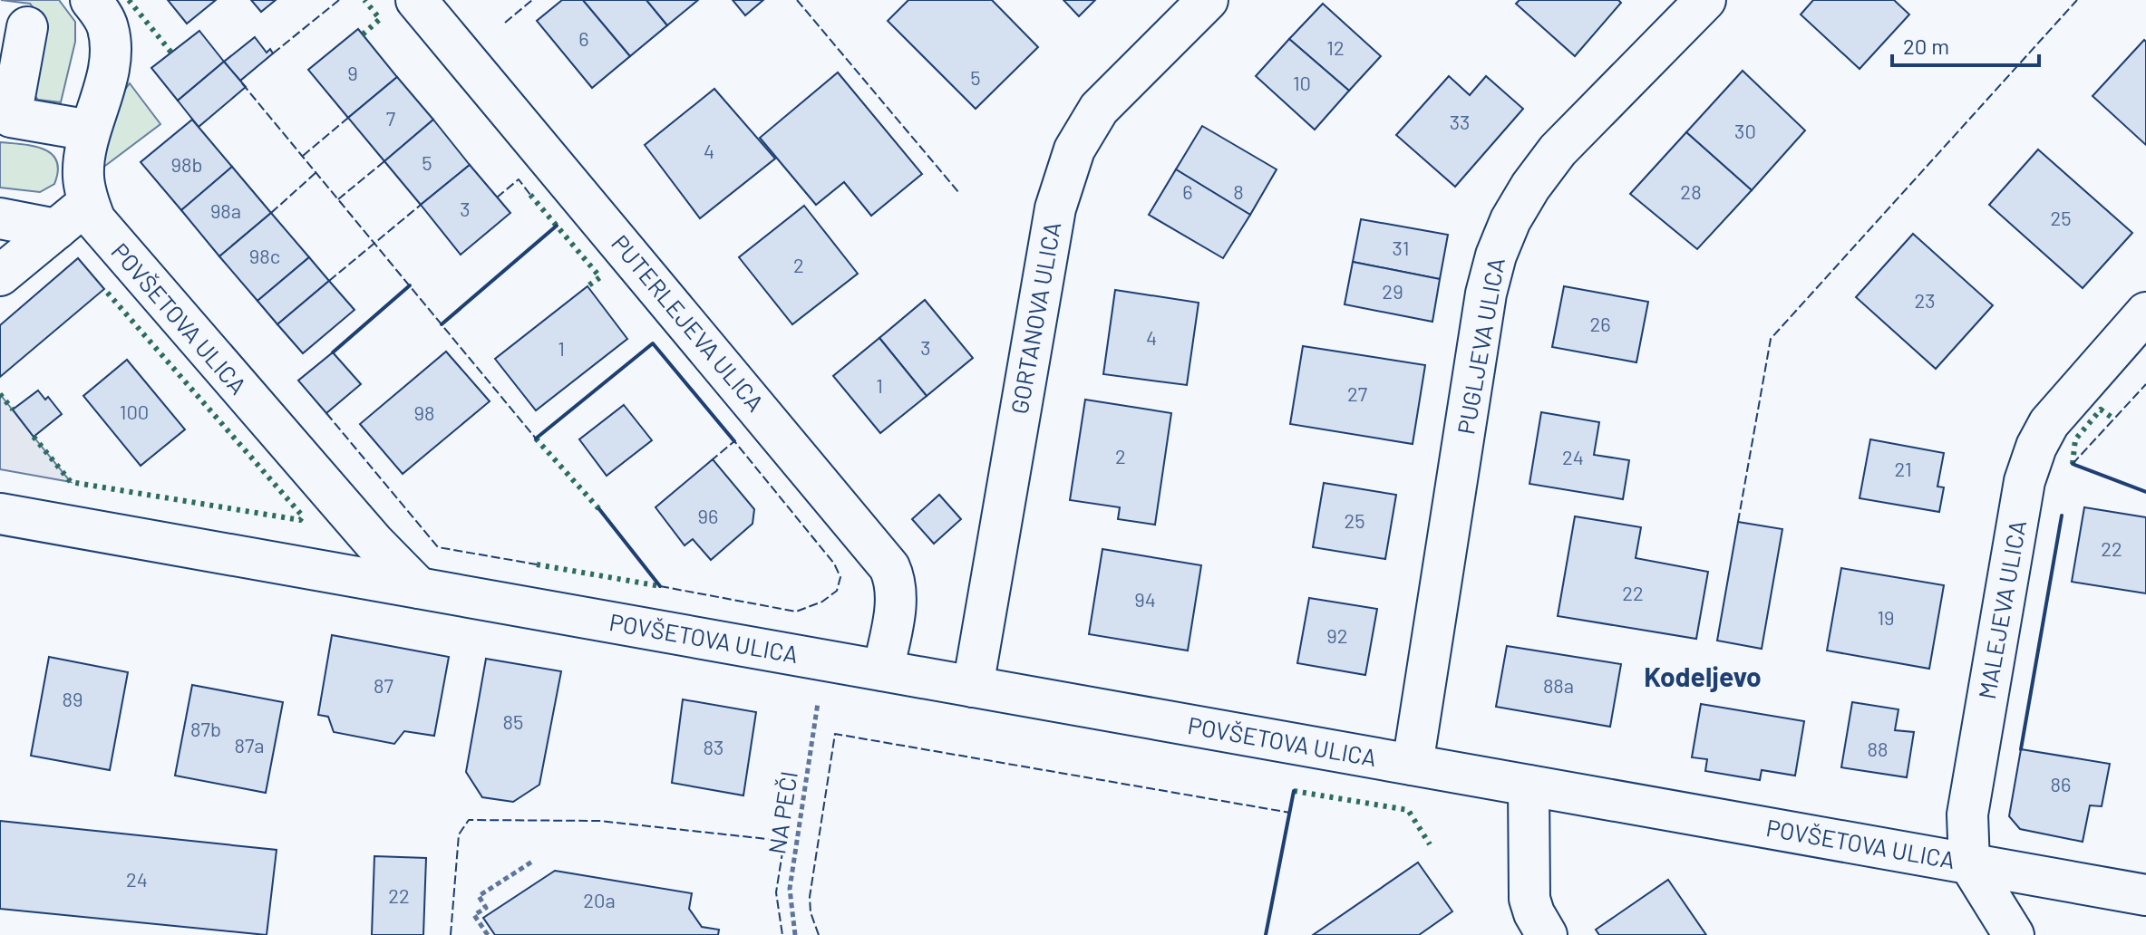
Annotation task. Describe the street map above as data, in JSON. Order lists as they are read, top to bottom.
{
  "streets": {
    "street": [
      "GORTANOVA ULICA",
      "POVŠETOVA ULICA",
      "PUTERLEJEVA ULICA",
      "PUGLJEVA ULICA",
      "MALEJEVA ULICA"
    ],
    "path": ["NA PEČI"]
  },
  "crossings": [
    ["GORTANOVA ULICA", "POVŠETOVA ULICA"],
    ["POVŠETOVA ULICA", "PUTERLEJEVA ULICA"],
    ["POVŠETOVA ULICA", "PUGLJEVA ULICA"],
    ["POVŠETOVA ULICA", "MALEJEVA ULICA"]
  ],
  "districts": ["Kodeljevo"],
  "house_numbers": [
    "6",
    "12",
    "9",
    "5",
    "10",
    "7",
    "33",
    "30",
    "4",
    "5",
    "98b",
    "6",
    "8",
    "28",
    "3",
    "98a",
    "25",
    "31",
    "98c",
    "2",
    "29",
    "23",
    "26",
    "4",
    "3",
    "1",
    "1",
    "27",
    "100",
    "98",
    "2",
    "24",
    "21",
    "96",
    "25",
    "22",
    "22",
    "94",
    "19",
    "92",
    "87",
    "88a",
    "89",
    "85",
    "87b",
    "87a",
    "83",
    "88",
    "86",
    "24",
    "22",
    "20a"
  ],
  "scale_bar": "20 m"
}
